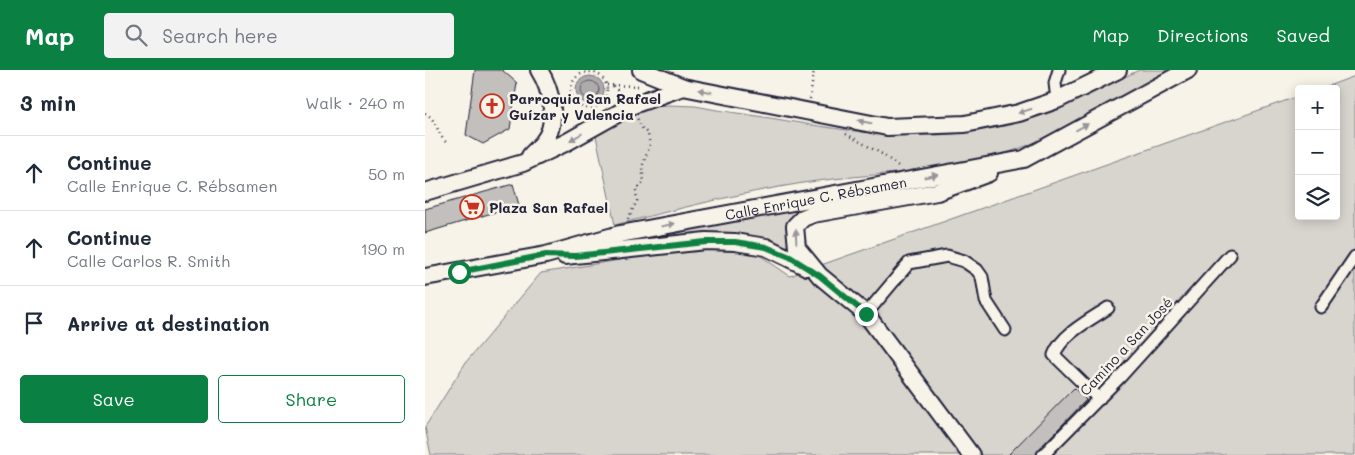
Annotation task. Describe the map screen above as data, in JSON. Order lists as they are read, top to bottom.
{
  "streets": {
    "main road": ["Calle Enrique C. Rébsamen"],
    "street": ["Camino a San José"]
  },
  "places": {
    "church": ["Parroquia San Rafael Guízar y Valencia"],
    "supermarket": ["Plaza San Rafael"]
  },
  "page": {
    "header": "Map",
    "search": "Search here",
    "nav": ["Map", "Directions", "Saved"],
    "heading": ["3 min", "Walk · 240 m"],
    "map_buttons": ["+", "−"],
    "list": [
      ["Continue", "Calle Enrique C. Rébsamen", "50 m"],
      ["Continue", "Calle Carlos R. Smith", "190 m"],
      "Arrive at destination"
    ],
    "buttons": ["Save", "Share"]
  }
}
